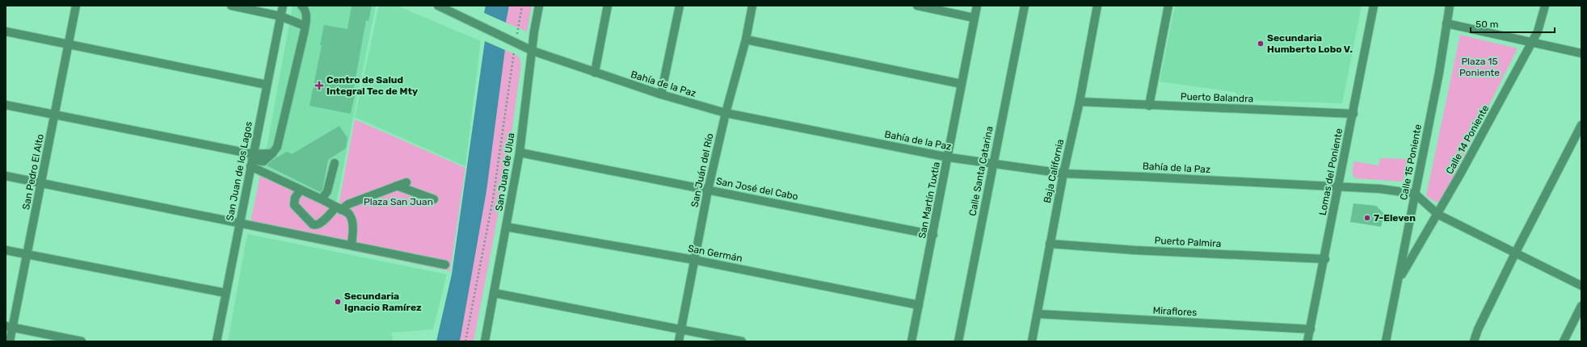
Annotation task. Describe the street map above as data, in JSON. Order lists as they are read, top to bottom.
{
  "streets": {
    "street": [
      "Bahía de la Paz",
      "Puerto Balandra",
      "Calle 14 Poniente",
      "Calle 15 Poniente",
      "San Juán del Río",
      "San Juan de los Lagos",
      "Calle Santa Catarina",
      "Baja California",
      "San Pedro El Alto",
      "San Juan de Ulua",
      "Lomas del Poniente",
      "San José del Cabo",
      "San Martín Tuxtla",
      "Puerto Palmira",
      "San Germán",
      "Miraflores"
    ]
  },
  "crossings": [
    ["Bahía de la Paz", "Calle 15 Poniente"],
    ["Bahía de la Paz", "San Juán del Río"],
    ["Bahía de la Paz", "Calle Santa Catarina"],
    ["Bahía de la Paz", "Baja California"],
    ["Bahía de la Paz", "San Juan de Ulua"],
    ["Bahía de la Paz", "Lomas del Poniente"],
    ["Bahía de la Paz", "San Martín Tuxtla"],
    ["Puerto Balandra", "Baja California"],
    ["Puerto Balandra", "Lomas del Poniente"],
    ["Calle 14 Poniente", "Calle 15 Poniente"],
    ["San Juán del Río", "San José del Cabo"],
    ["San Juán del Río", "San Germán"],
    ["Baja California", "Puerto Palmira"],
    ["Baja California", "Miraflores"],
    ["San Juan de Ulua", "San José del Cabo"],
    ["San Juan de Ulua", "San Germán"],
    ["Lomas del Poniente", "Puerto Palmira"],
    ["Lomas del Poniente", "Miraflores"],
    ["San José del Cabo", "San Martín Tuxtla"],
    ["San Martín Tuxtla", "San Germán"]
  ],
  "parks": ["Plaza 15 Poniente", "Plaza San Juan"],
  "places": {
    "other": ["Secundaria Humberto Lobo V.", "7-Eleven", "Secundaria Ignacio Ramírez"],
    "health": ["Centro de Salud Integral Tec de Mty"]
  },
  "scale_bar": "50 m"
}
